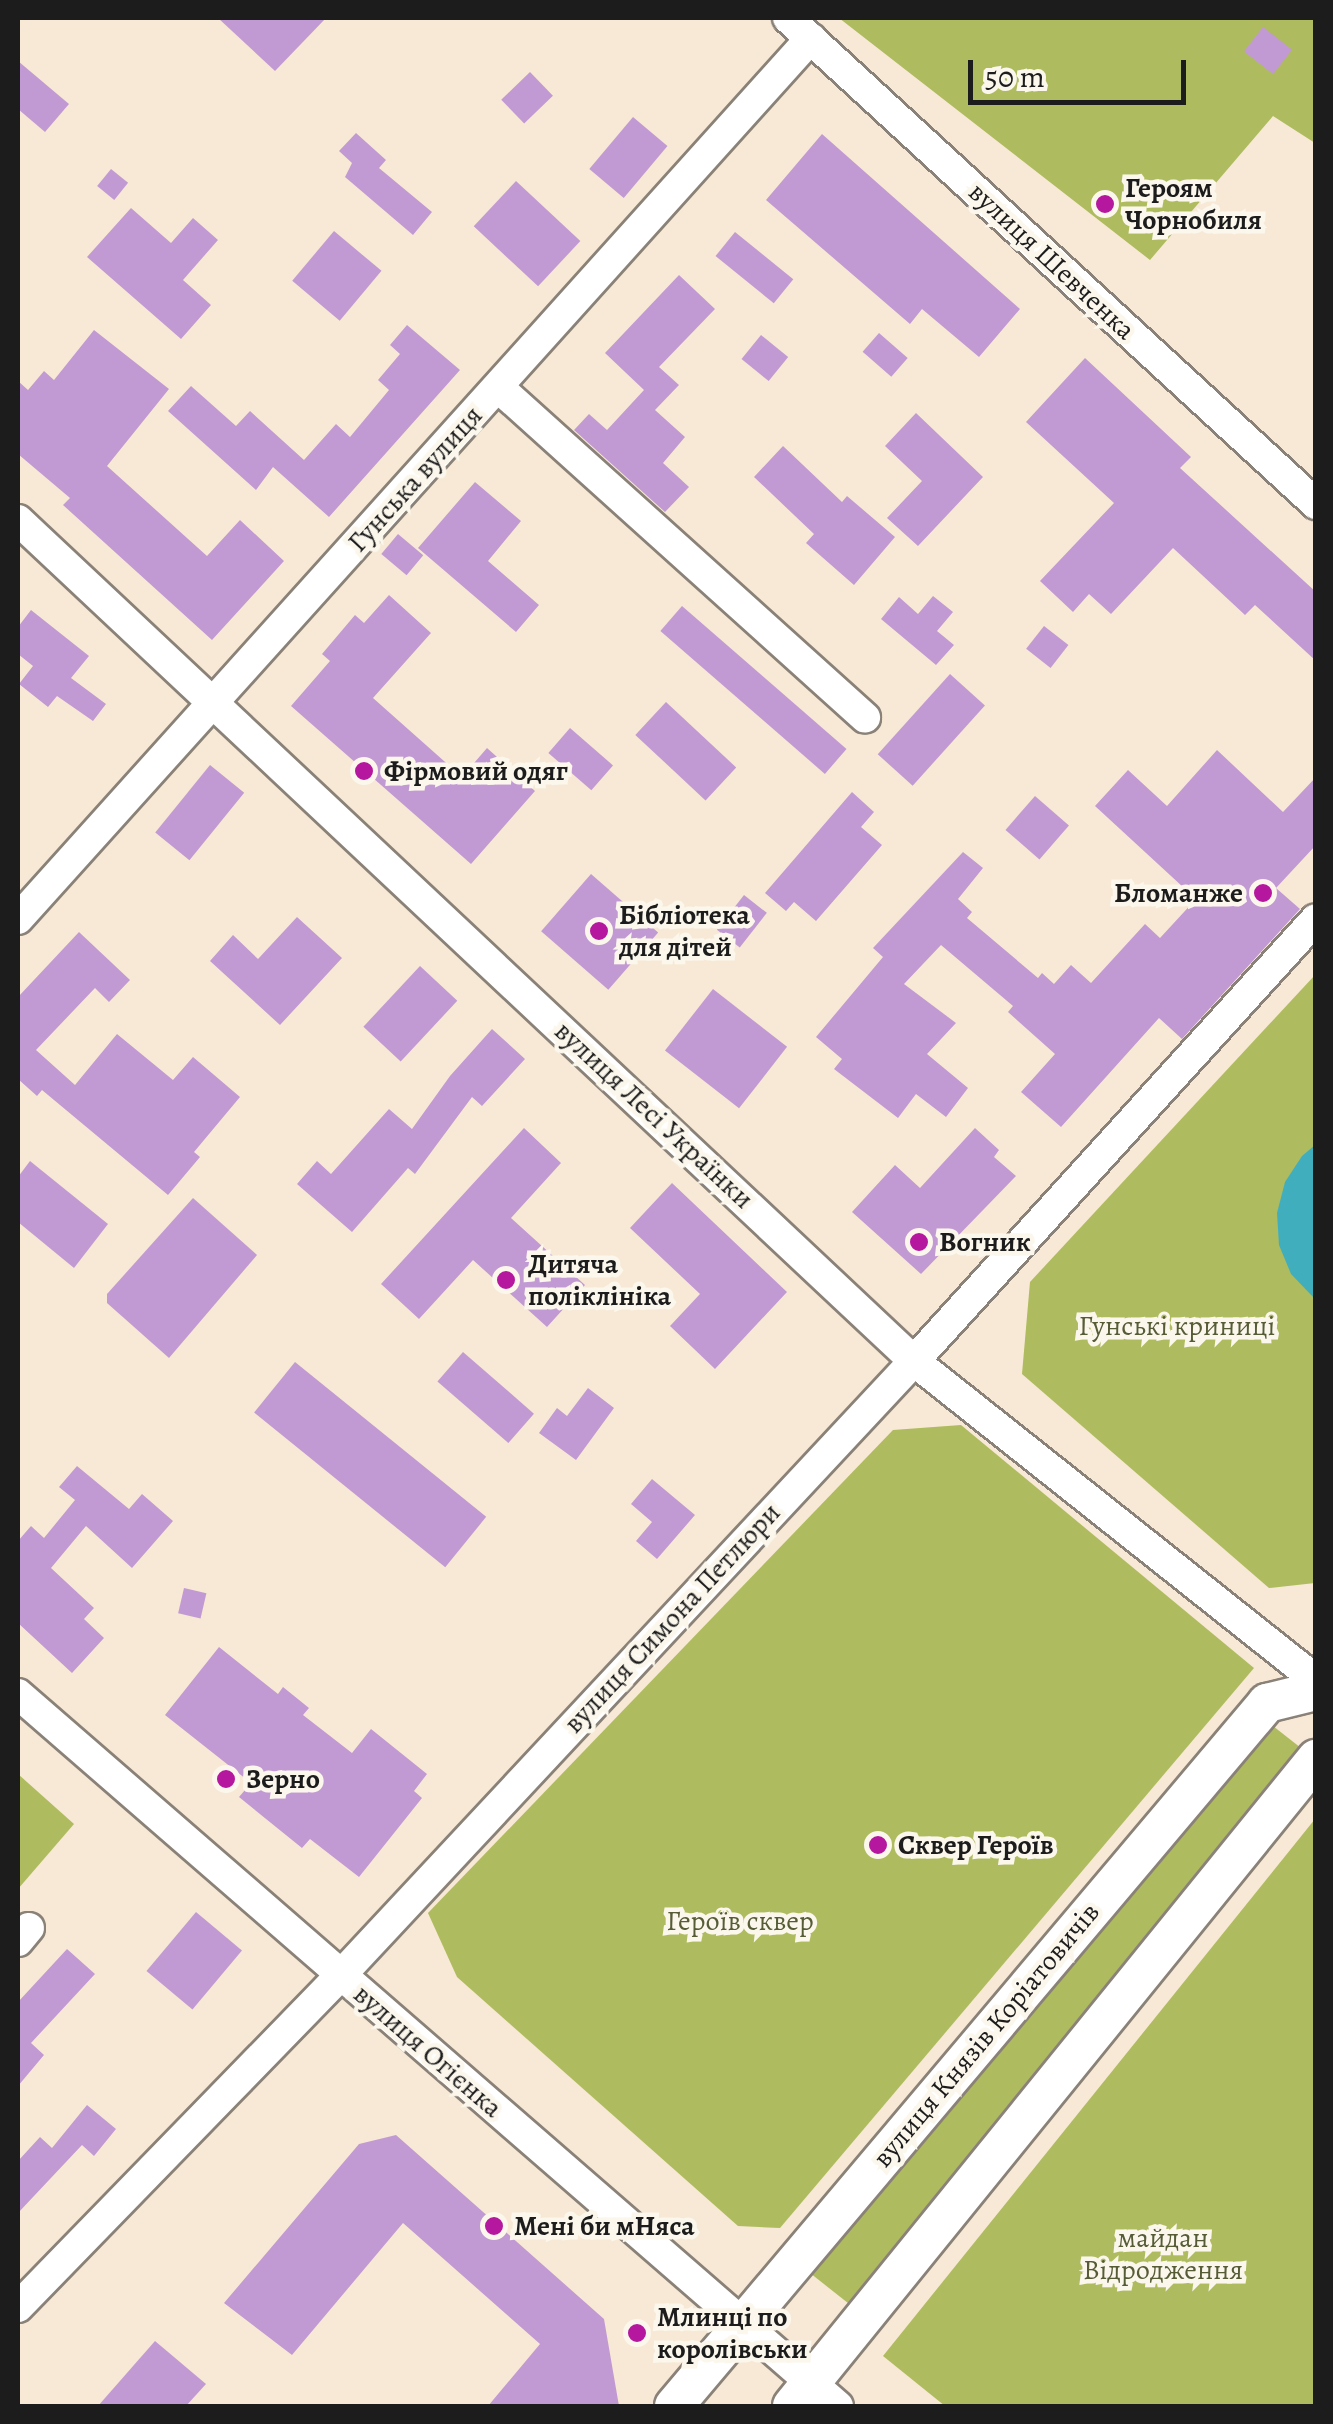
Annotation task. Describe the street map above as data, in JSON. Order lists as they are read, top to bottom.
{
  "streets": {
    "main road": ["вулиця Князів Коріатовичів"],
    "street": [
      "вулиця Шевченка",
      "Гунська вулиця",
      "вулиця Лесі Українки",
      "вулиця Симона Петлюри",
      "вулиця Огієнка"
    ]
  },
  "crossings": [
    ["вулиця Шевченка", "Гунська вулиця"],
    ["Гунська вулиця", "вулиця Лесі Українки"],
    ["вулиця Лесі Українки", "вулиця Симона Петлюри"],
    ["вулиця Симона Петлюри", "вулиця Огієнка"],
    ["вулиця Князів Коріатовичів", "вулиця Огієнка"]
  ],
  "parks": ["Гунські криниці", "Героїв сквер", "майдан Відродження"],
  "places": [
    "Героям Чорнобиля",
    "Фірмовий одяг",
    "Бломанже",
    "Бібліотека для дітей",
    "Вогник",
    "Дитяча поліклініка",
    "Зерно",
    "Сквер Героїв",
    "Мені би мНяса",
    "Млинці по королівськи"
  ],
  "scale_bar": "50 m"
}
